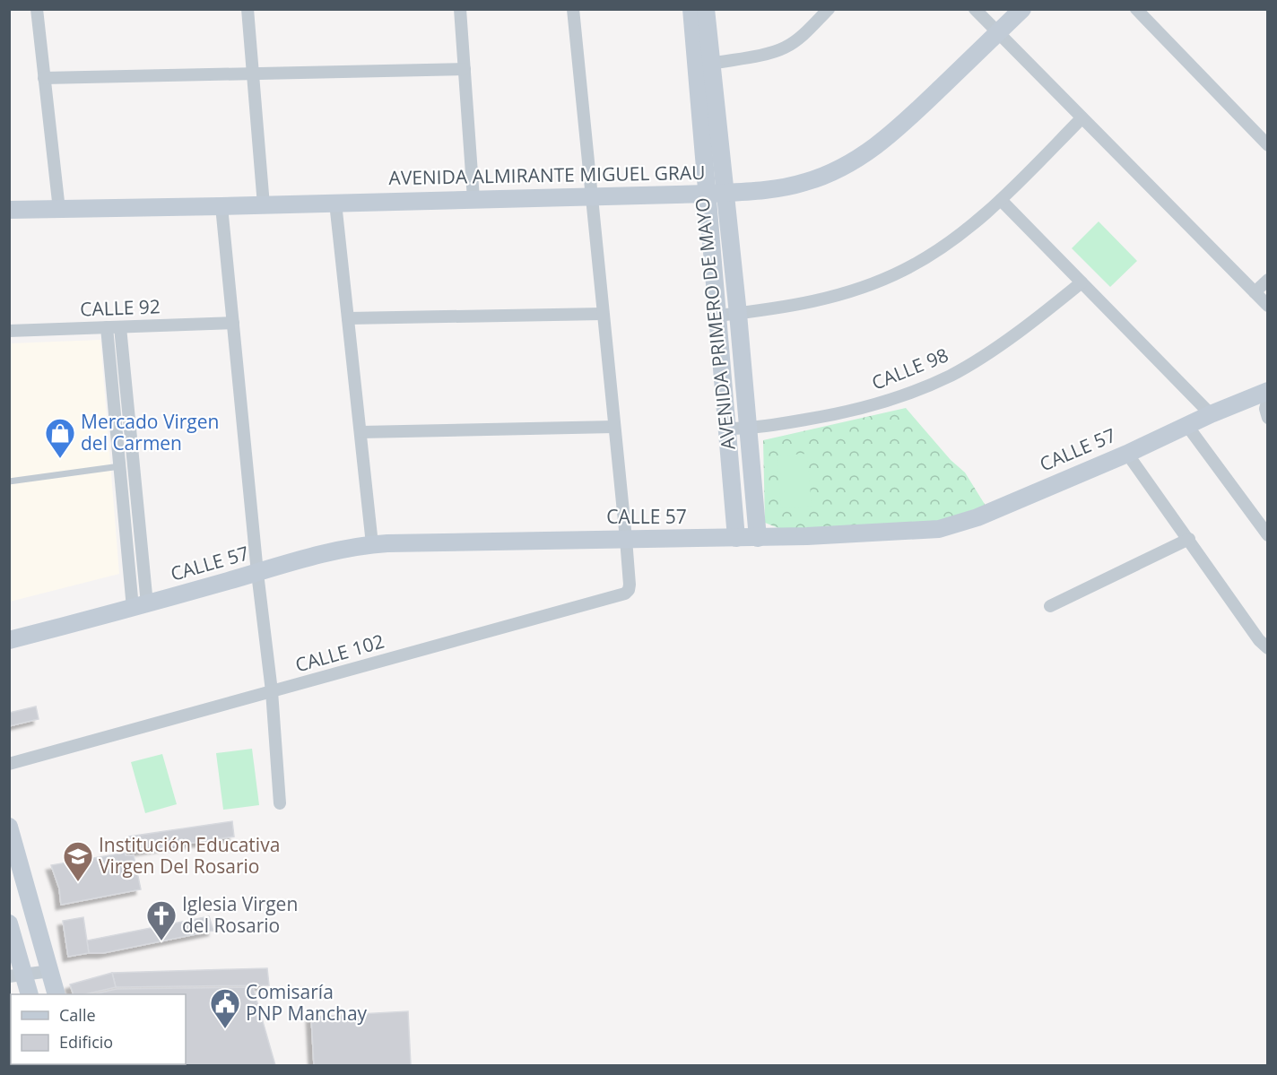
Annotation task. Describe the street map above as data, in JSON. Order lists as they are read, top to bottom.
{
  "streets": {
    "street": [
      "AVENIDA ALMIRANTE MIGUEL GRAU",
      "CALLE 92",
      "AVENIDA PRIMERO DE MAYO",
      "CALLE 98",
      "CALLE 57",
      "CALLE 102"
    ]
  },
  "crossings": [
    ["AVENIDA ALMIRANTE MIGUEL GRAU", "AVENIDA PRIMERO DE MAYO"],
    ["AVENIDA ALMIRANTE MIGUEL GRAU", "CALLE 102"],
    ["AVENIDA PRIMERO DE MAYO", "CALLE 98"],
    ["AVENIDA PRIMERO DE MAYO", "CALLE 57"],
    ["CALLE 57", "CALLE 102"]
  ],
  "places": {
    "shop": ["Mercado Virgen del Carmen"],
    "school or university": ["Institución Educativa Virgen Del Rosario"],
    "church": ["Iglesia Virgen del Rosario"],
    "public building": ["Comisaría PNP Manchay"]
  },
  "legend": ["Calle", "Edificio"]
}
